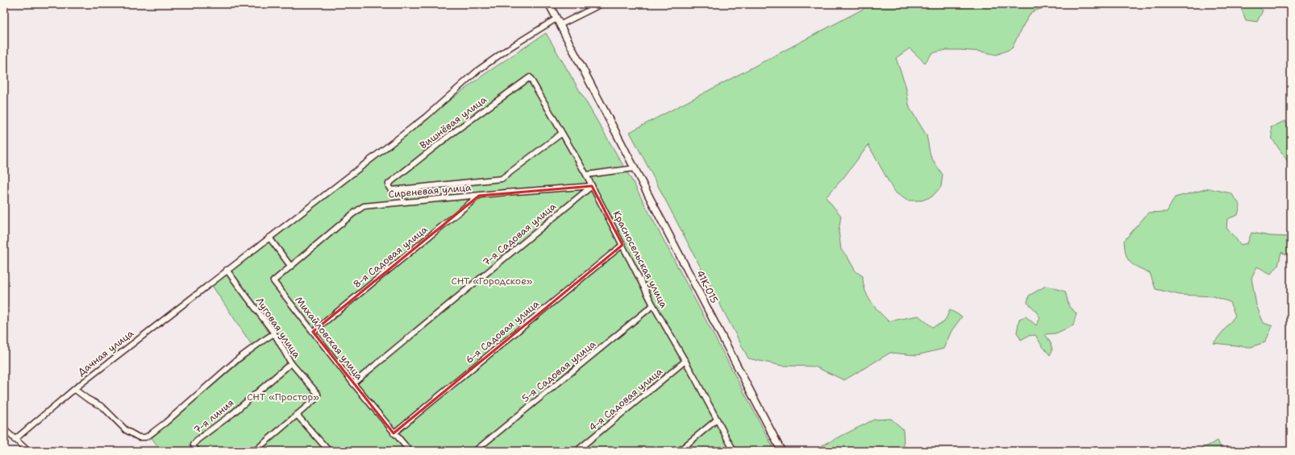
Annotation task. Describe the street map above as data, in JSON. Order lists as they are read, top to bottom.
{
  "streets": {
    "main road": ["41К-015"],
    "street": [
      "Вишнёвая улица",
      "Сиреневая улица",
      "7-я Садовая улица",
      "8-я Садовая улица",
      "Красносельская улица",
      "Луговая улица",
      "6-я Садовая улица",
      "Михайловская улица",
      "Дачная улица",
      "5-я Садовая улица",
      "4-я Садовая улица",
      "7-я линия"
    ]
  },
  "crossings": [
    ["Вишнёвая улица", "Красносельская улица"],
    ["Сиреневая улица", "7-я Садовая улица"],
    ["Сиреневая улица", "8-я Садовая улица"],
    ["Сиреневая улица", "Красносельская улица"],
    ["Сиреневая улица", "Михайловская улица"],
    ["7-я Садовая улица", "Красносельская улица"],
    ["7-я Садовая улица", "Михайловская улица"],
    ["8-я Садовая улица", "Михайловская улица"],
    ["Красносельская улица", "6-я Садовая улица"],
    ["Красносельская улица", "5-я Садовая улица"],
    ["Красносельская улица", "4-я Садовая улица"],
    ["41К-015", "Дачная улица"],
    ["Луговая улица", "Дачная улица"],
    ["Луговая улица", "7-я линия"],
    ["6-я Садовая улица", "Михайловская улица"]
  ],
  "parks": ["СНТ «Городское»", "СНТ «Простор»"]
}
